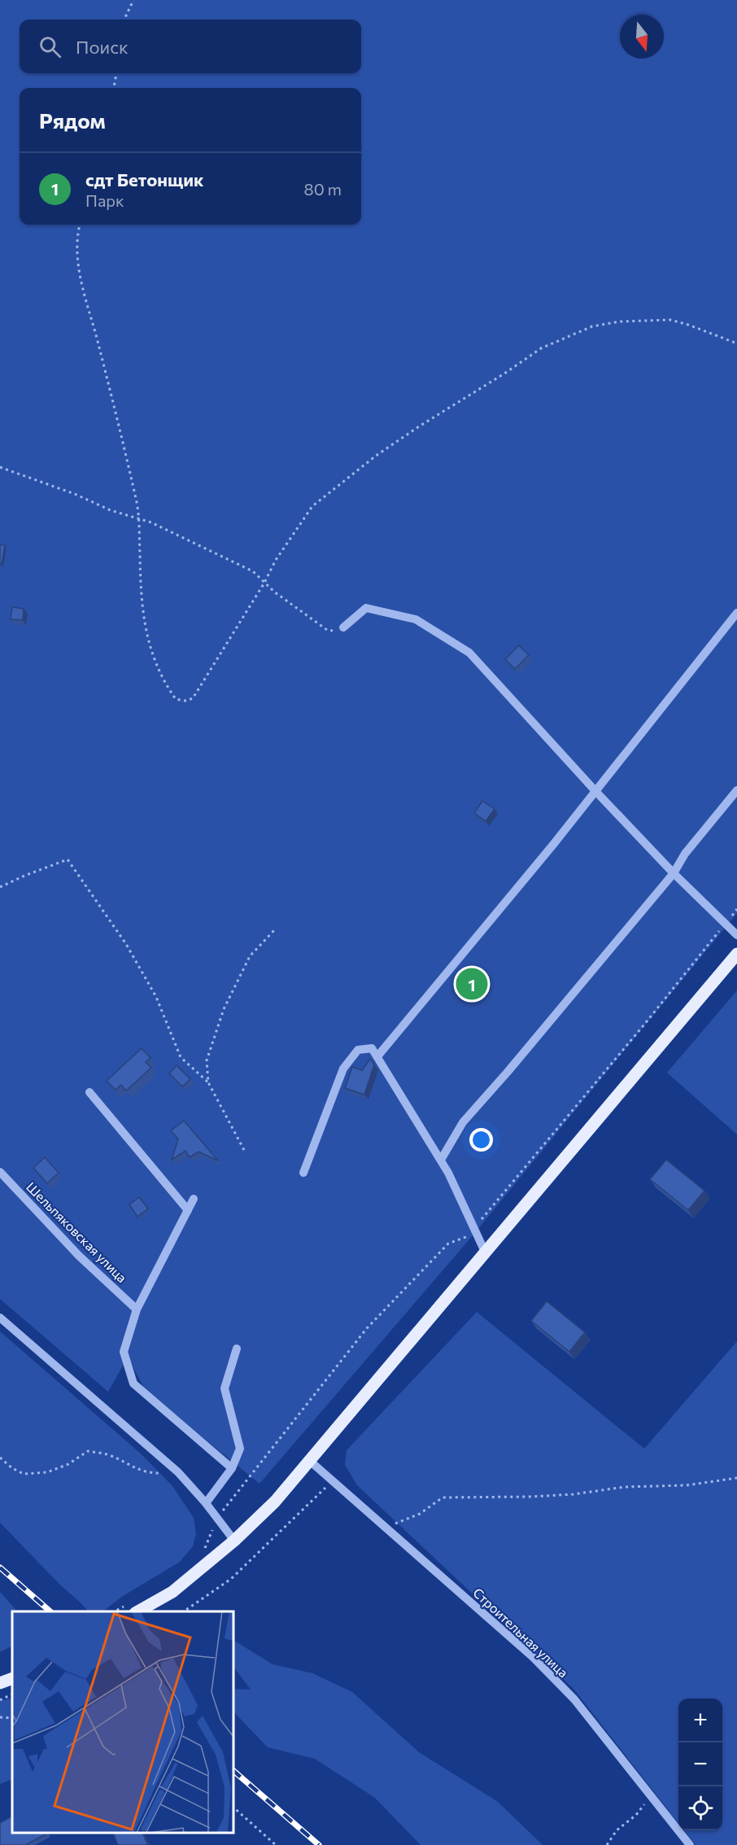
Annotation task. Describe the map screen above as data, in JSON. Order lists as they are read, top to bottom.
{
  "streets": {
    "street": ["Шельпяковская улица", "Строительная улица"]
  },
  "north": "bottom",
  "page": {
    "search": "Поиск",
    "heading": "Рядом",
    "list": [
      {
        "mark": "1",
        "name": "сдт Бетонщик",
        "note": "Парк",
        "value": "80 m"
      }
    ],
    "pins": "1",
    "map_buttons": ["+", "−"]
  }
}
